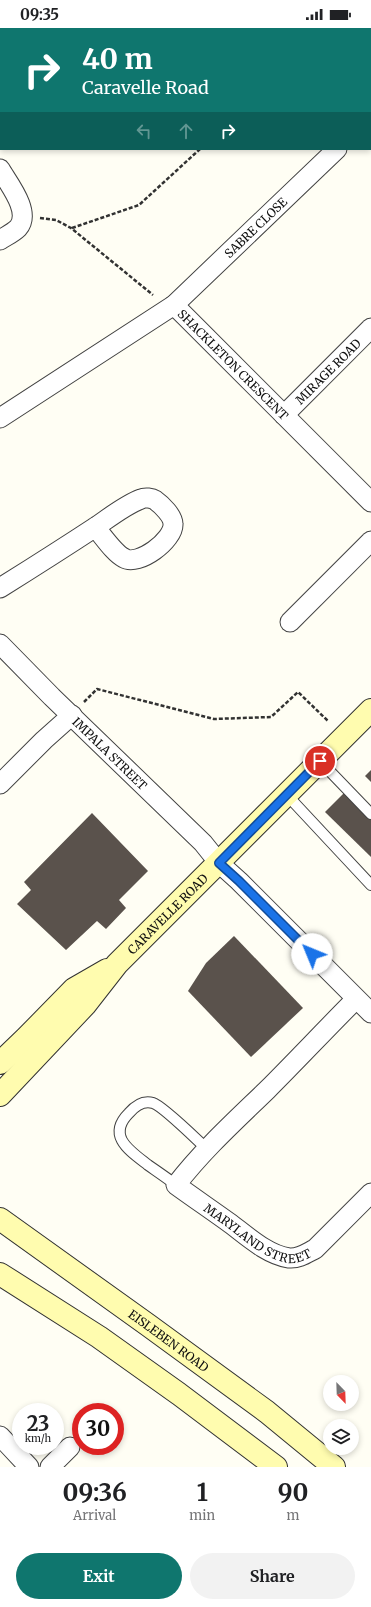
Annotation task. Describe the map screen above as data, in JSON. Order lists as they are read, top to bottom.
{
  "streets": {
    "main road": ["CARAVELLE ROAD", "EISLEBEN ROAD"],
    "street": [
      "SABRE CLOSE",
      "SHACKLETON CRESCENT",
      "MIRAGE ROAD",
      "IMPALA STREET",
      "MARYLAND STREET"
    ]
  },
  "crossings": [
    ["SABRE CLOSE", "SHACKLETON CRESCENT"],
    ["SHACKLETON CRESCENT", "MIRAGE ROAD"],
    ["IMPALA STREET", "CARAVELLE ROAD"]
  ],
  "north": "bottom right",
  "page": {
    "status": "09:35",
    "turn": ["40 m", "Caravelle Road"],
    "speed": "23 km/h",
    "limit": "30",
    "eta": [
      "09:36",
      "Arrival",
      "1",
      "min",
      "90",
      "m"
    ],
    "buttons": ["Exit", "Share"]
  }
}
